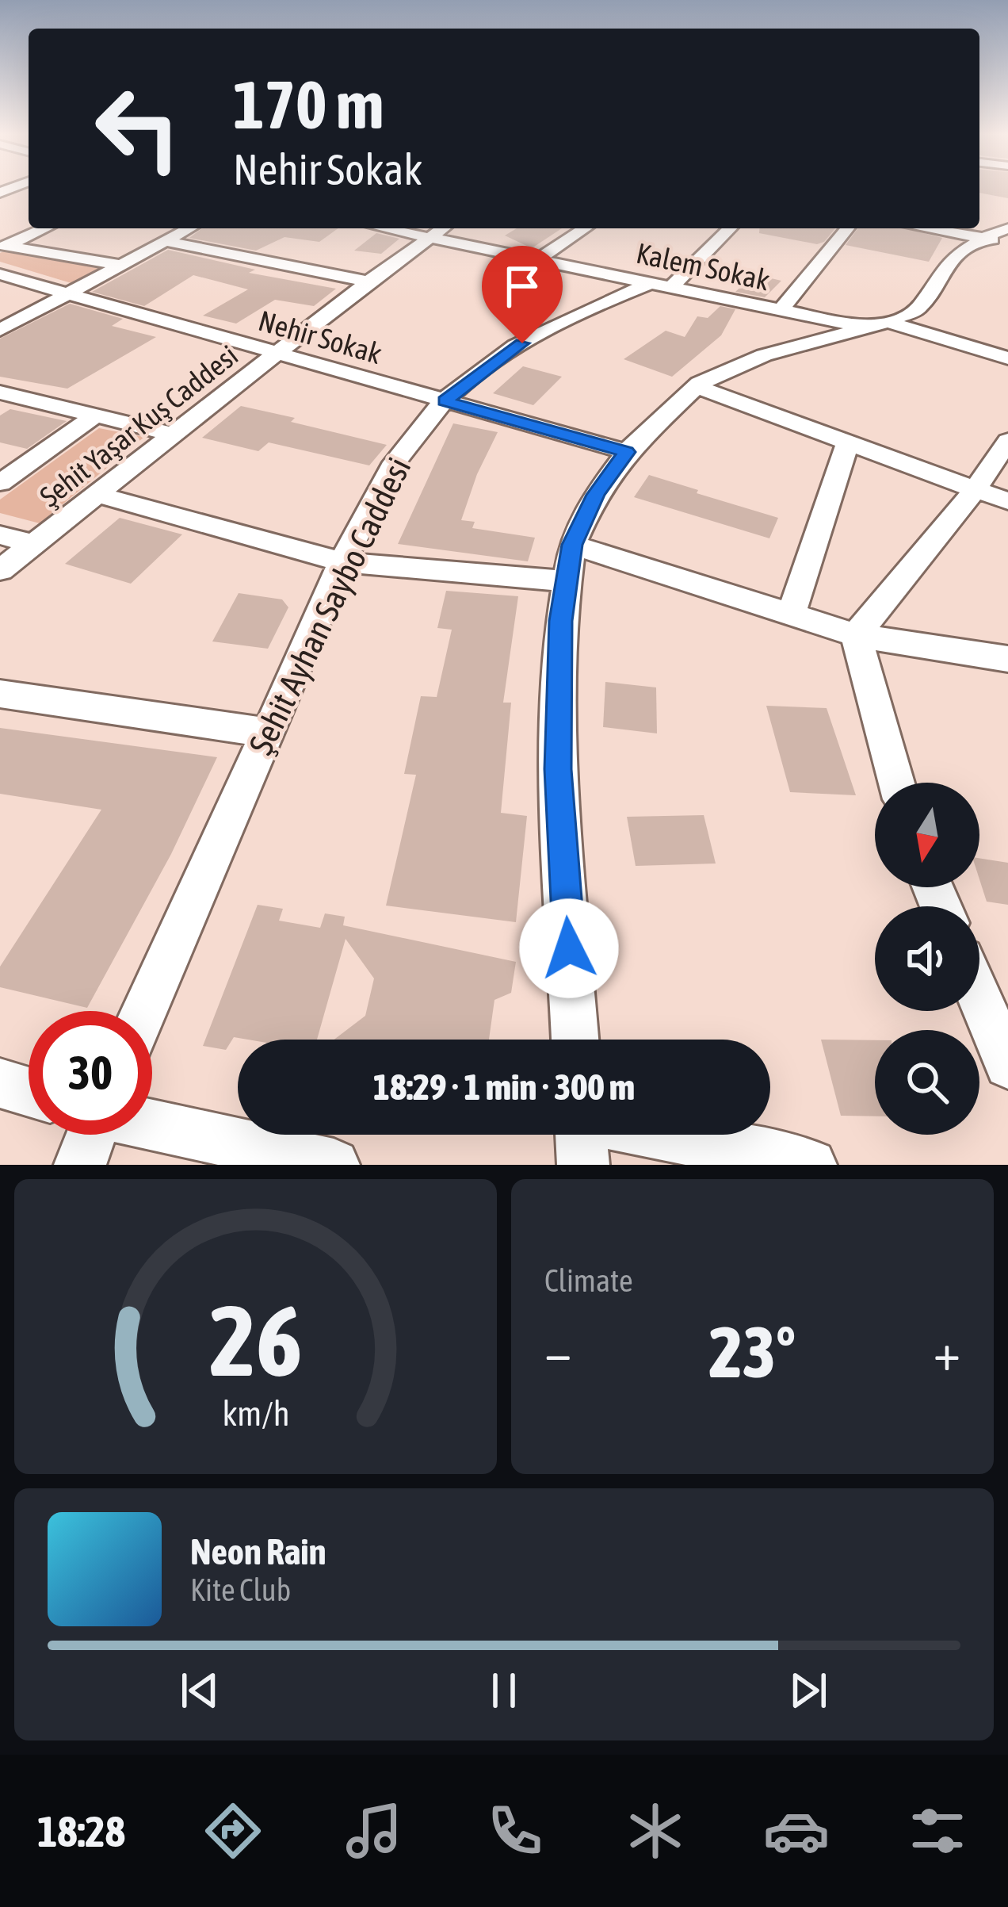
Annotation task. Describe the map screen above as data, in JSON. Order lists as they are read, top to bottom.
{
  "streets": {
    "street": [
      "Kalem Sokak",
      "Nehir Sokak",
      "Şehit Yaşar Kuş Caddesi",
      "Şehit Ayhan Saybo Caddesi"
    ]
  },
  "crossings": [
    ["Kalem Sokak", "Şehit Yaşar Kuş Caddesi"],
    ["Kalem Sokak", "Şehit Ayhan Saybo Caddesi"],
    ["Nehir Sokak", "Şehit Yaşar Kuş Caddesi"],
    ["Nehir Sokak", "Şehit Ayhan Saybo Caddesi"]
  ],
  "north": "bottom",
  "page": {
    "turn": ["170 m", "Nehir Sokak"],
    "limit": "30",
    "trip": "18:29 · 1 min · 300 m",
    "tile": "Climate",
    "heat": ["−", "23°", "+"],
    "song": ["Neon Rain", "Kite Club"],
    "tabs": "18:28",
    "gauge": ["26", "km/h"]
  }
}
